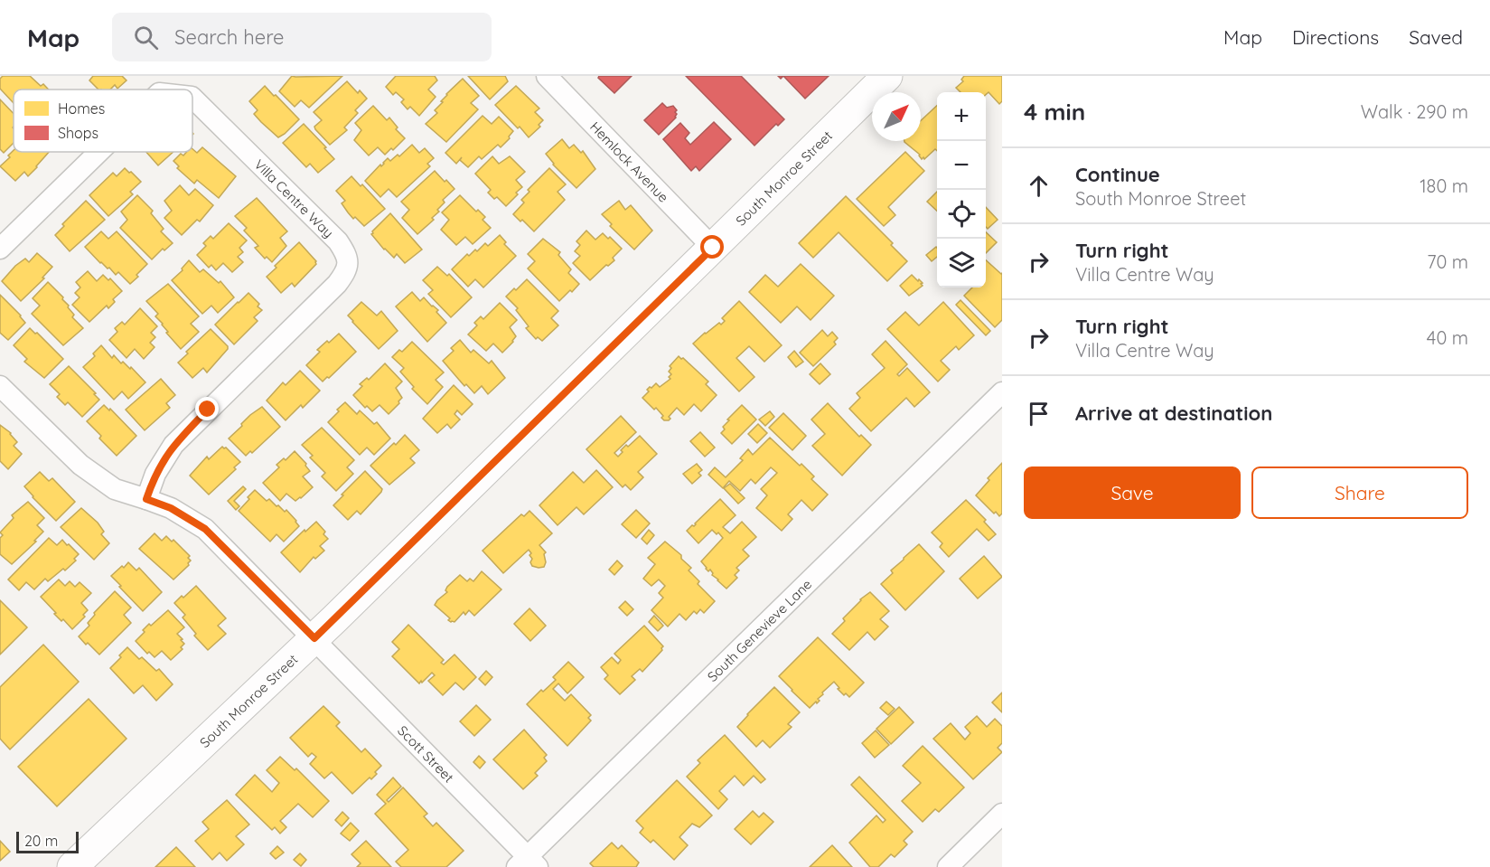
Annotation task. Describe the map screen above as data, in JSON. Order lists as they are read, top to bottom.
{
  "streets": {
    "main road": ["South Monroe Street"],
    "street": [
      "Hemlock Avenue",
      "Villa Centre Way",
      "South Genevieve Lane",
      "Scott Street"
    ]
  },
  "crossings": [
    ["Hemlock Avenue", "South Monroe Street"],
    ["South Monroe Street", "Scott Street"],
    ["South Genevieve Lane", "Scott Street"]
  ],
  "legend": ["Homes", "Shops"],
  "scale_bar": "20 m",
  "north": "top right",
  "page": {
    "header": "Map",
    "search": "Search here",
    "nav": ["Map", "Directions", "Saved"],
    "heading": ["4 min", "Walk · 290 m"],
    "map_buttons": ["+", "−"],
    "list": [
      ["Continue", "South Monroe Street", "180 m"],
      ["Turn right", "Villa Centre Way", "70 m"],
      ["Turn right", "Villa Centre Way", "40 m"],
      "Arrive at destination"
    ],
    "buttons": ["Save", "Share"],
    "scale": "20 m"
  }
}
